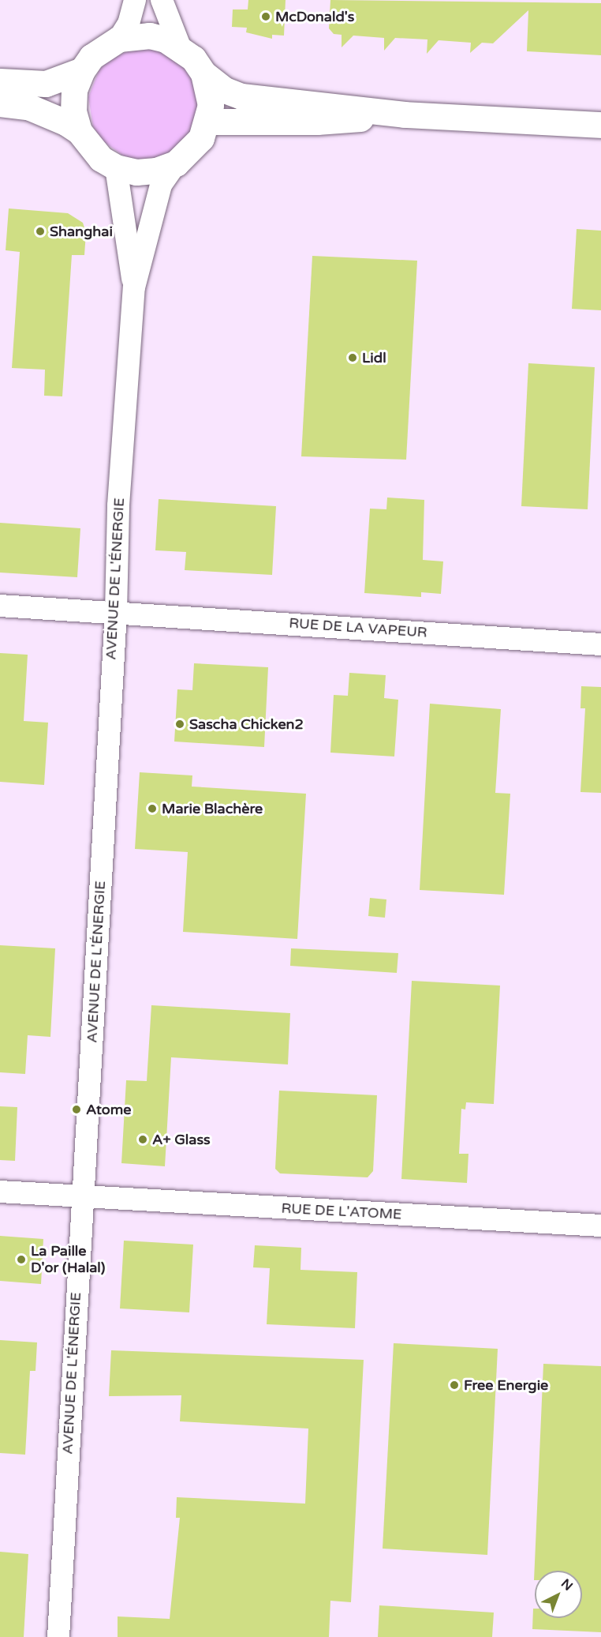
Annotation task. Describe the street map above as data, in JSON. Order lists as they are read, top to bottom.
{
  "streets": {
    "street": ["AVENUE DE L'ÉNERGIE", "RUE DE LA VAPEUR", "RUE DE L'ATOME"]
  },
  "crossings": [
    ["AVENUE DE L'ÉNERGIE", "RUE DE LA VAPEUR"],
    ["AVENUE DE L'ÉNERGIE", "RUE DE L'ATOME"]
  ],
  "places": [
    "McDonald's",
    "Shanghai",
    "Lidl",
    "Sascha Chicken2",
    "Marie Blachère",
    "Atome",
    "A+ Glass",
    "La Paille D'or (Halal)",
    "Free Energie"
  ],
  "north": "top right"
}
